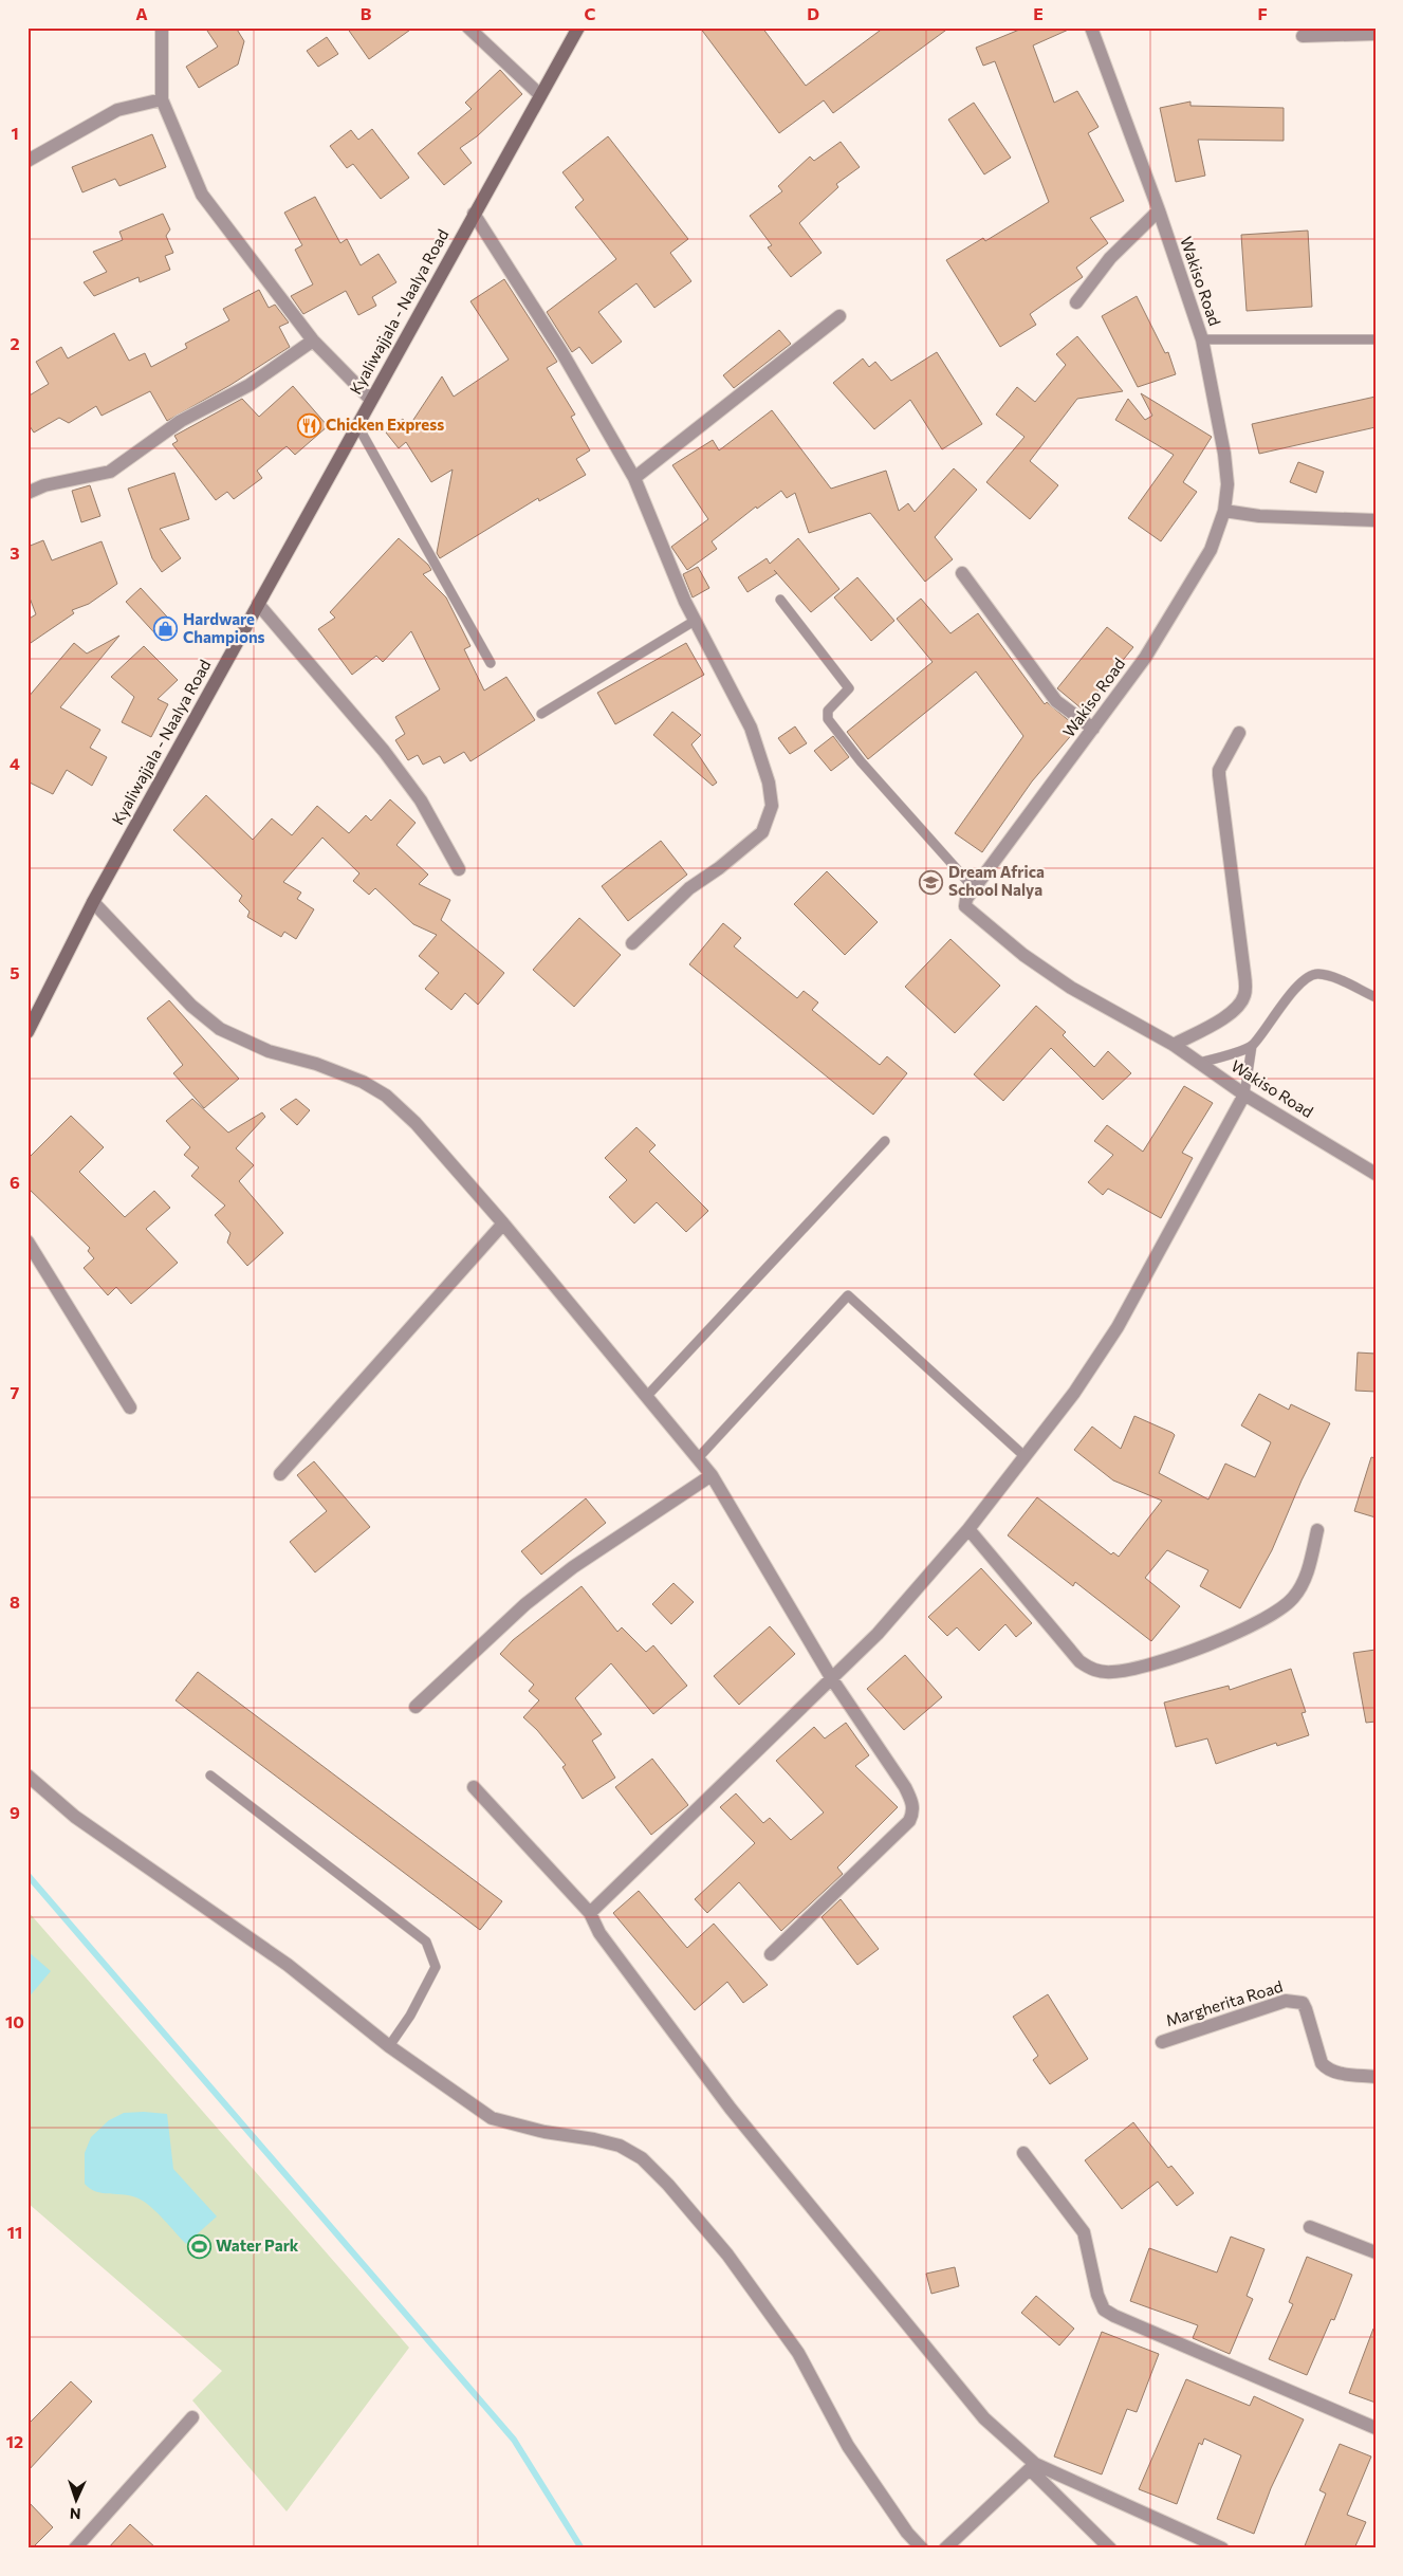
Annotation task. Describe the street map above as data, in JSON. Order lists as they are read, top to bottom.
{
  "streets": {
    "main road": ["Kyaliwajjala - Naalya Road"],
    "street": ["Wakiso Road", "Margherita Road"]
  },
  "places": {
    "restaurant": ["Chicken Express"],
    "shop": ["Hardware Champions"],
    "school or university": ["Dream Africa School Nalya"],
    "sports": ["Water Park"]
  },
  "north": "bottom",
  "grid": {
    "columns": [
      "A",
      "B",
      "C",
      "D",
      "E",
      "F"
    ],
    "rows": [
      "1",
      "2",
      "3",
      "4",
      "5",
      "6",
      "7",
      "8",
      "9",
      "10",
      "11",
      "12"
    ]
  }
}
